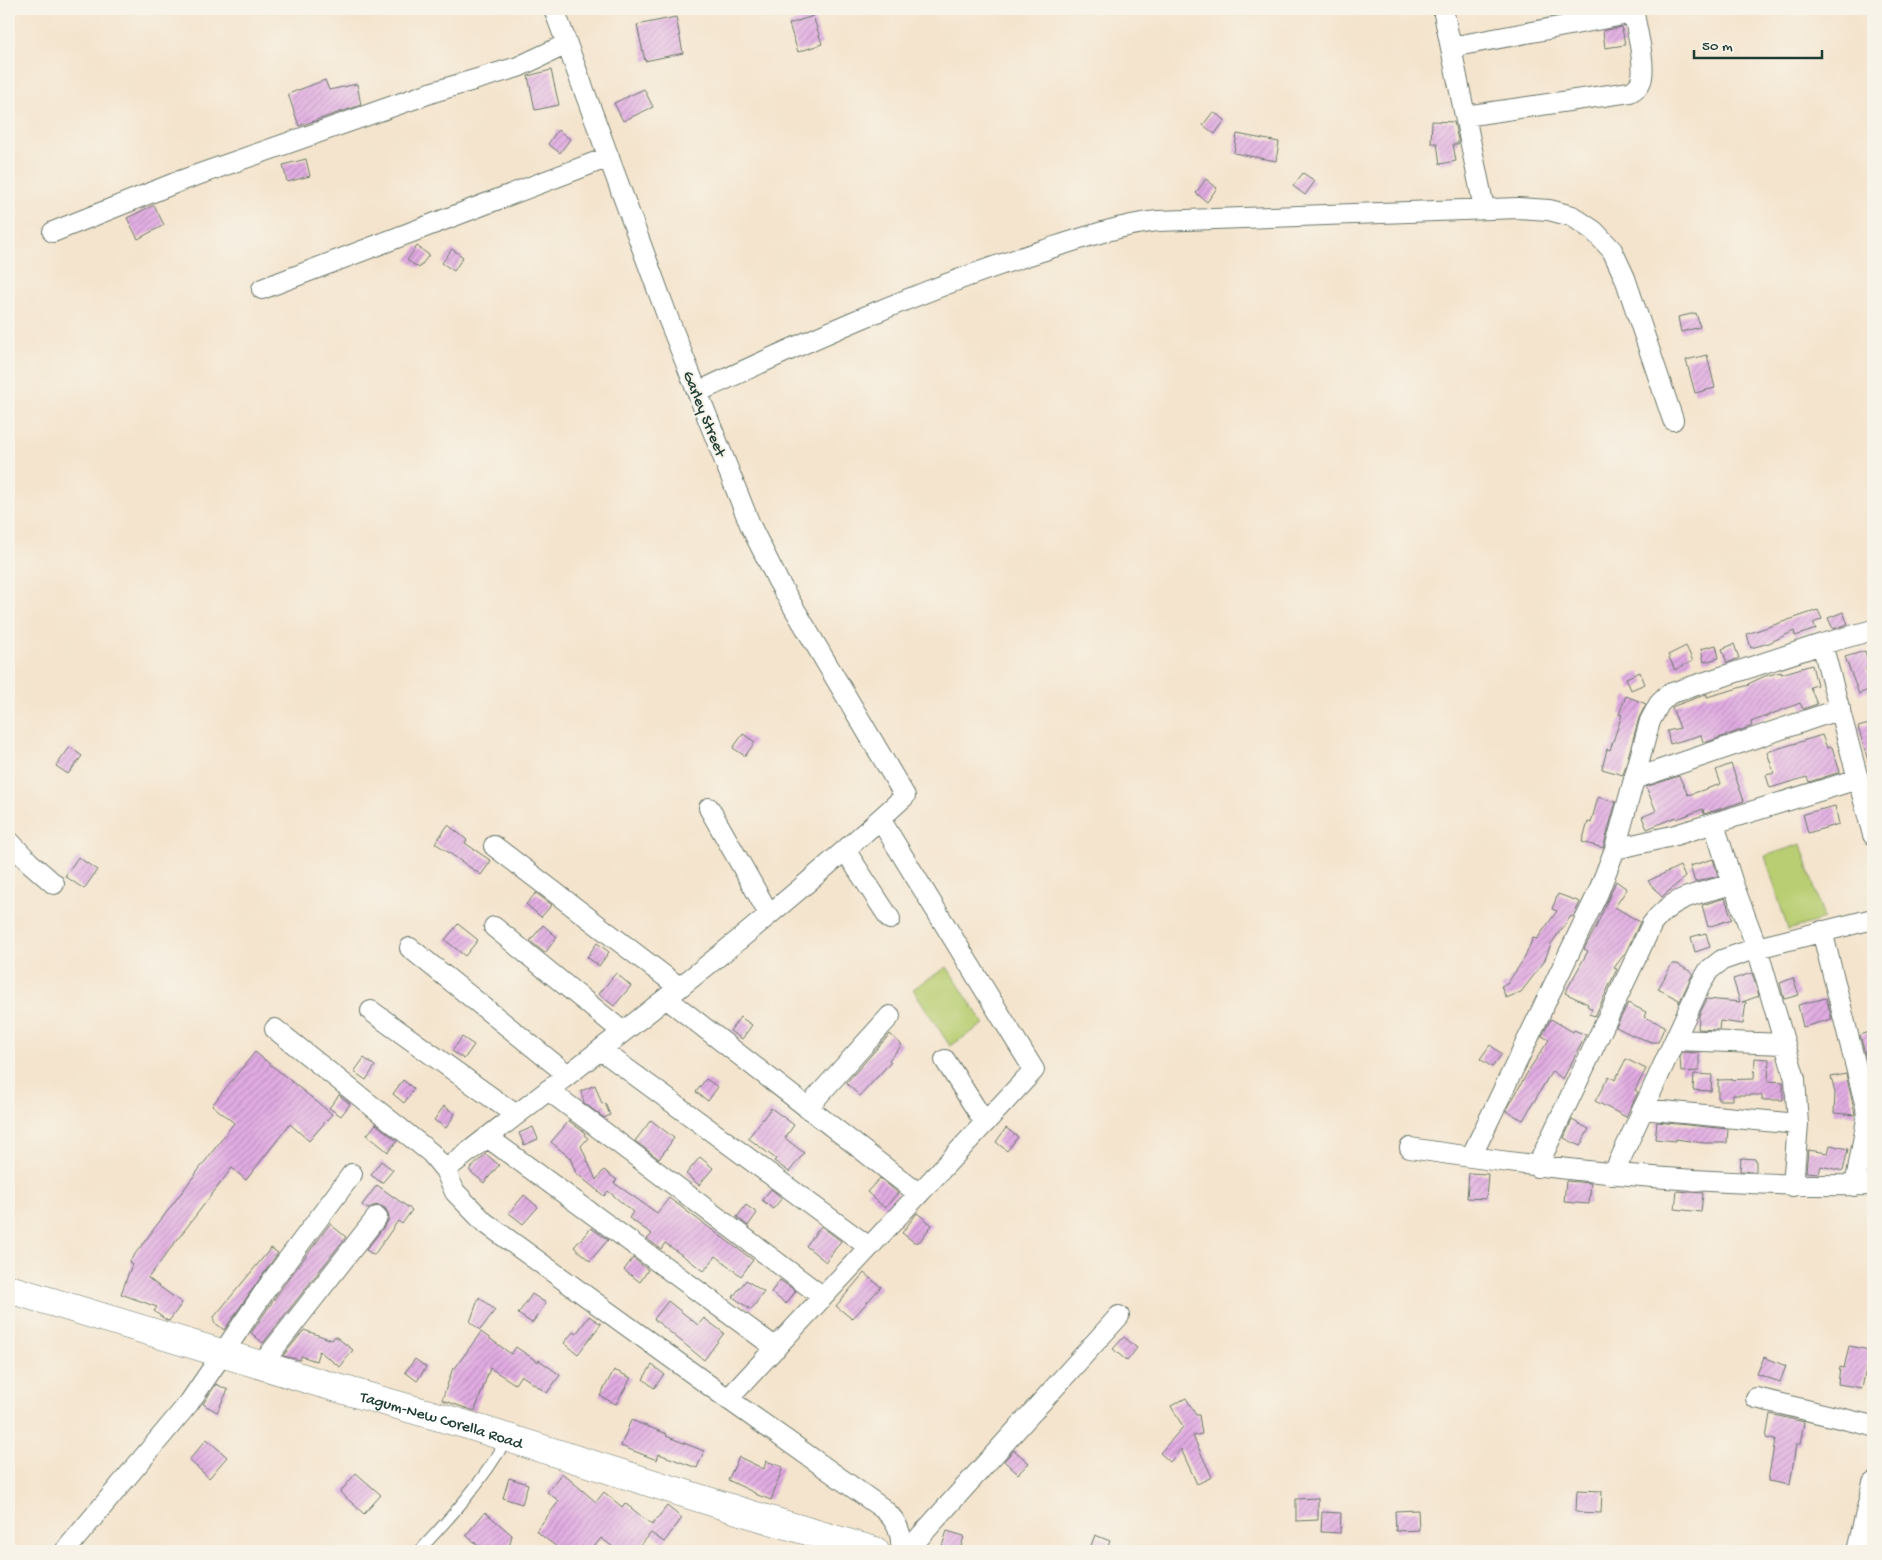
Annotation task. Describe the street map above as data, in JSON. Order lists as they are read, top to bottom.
{
  "streets": {
    "main road": ["Tagum-New Corella Road"],
    "street": ["Garley Street"]
  },
  "scale_bar": "50 m"
}
